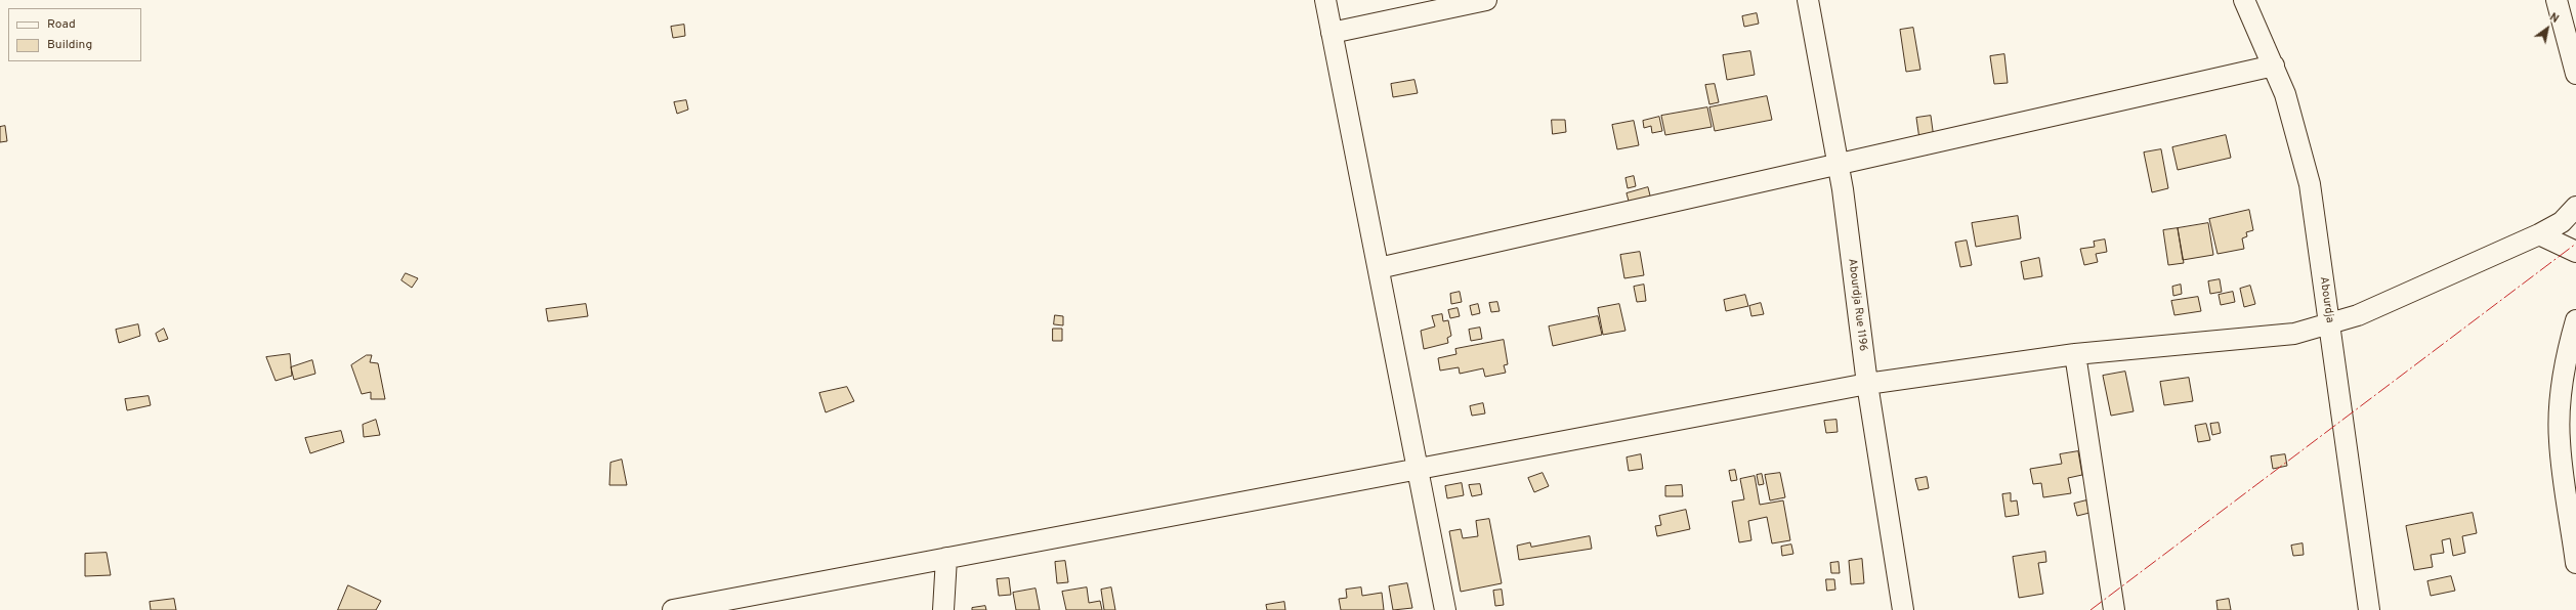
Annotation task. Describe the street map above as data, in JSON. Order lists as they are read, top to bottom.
{
  "streets": {
    "street": ["Abourdja", "Abourdja Rue 1196"]
  },
  "legend": ["Road", "Building"],
  "north": "top right"
}
